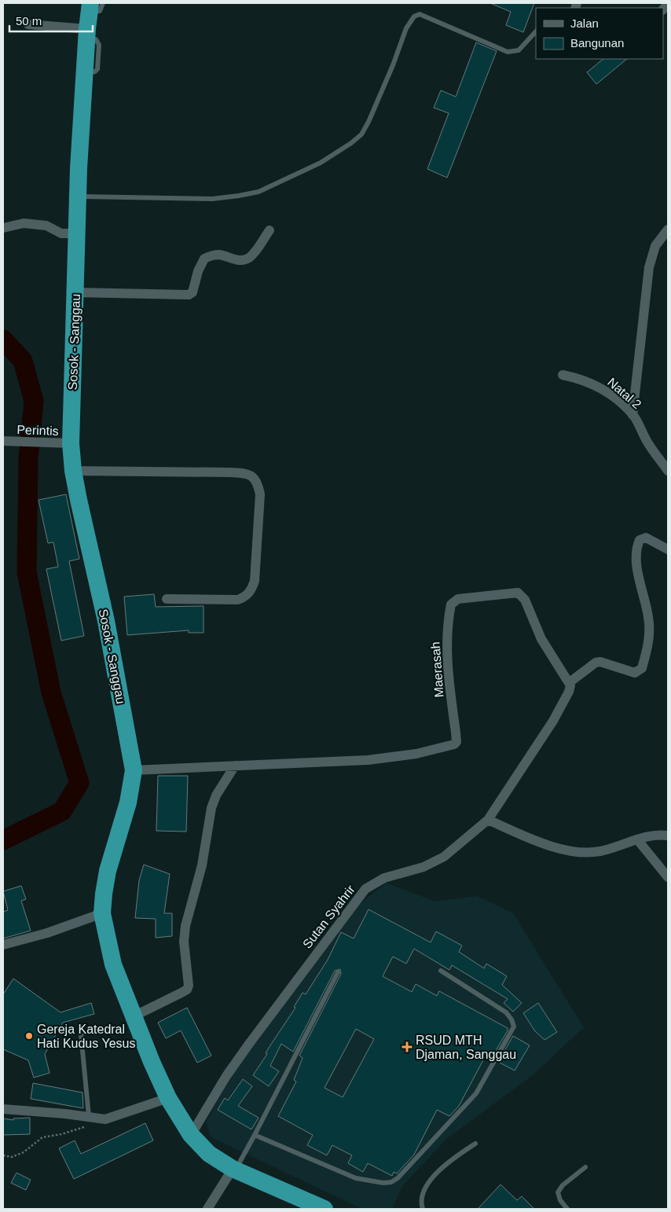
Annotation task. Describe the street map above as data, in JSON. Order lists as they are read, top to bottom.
{
  "streets": {
    "highway": ["Sosok - Sanggau"],
    "street": [
      "Natal 2",
      "Perintis",
      "Maerasah",
      "Sutan Syahrir"
    ]
  },
  "crossings": [
    ["Sosok - Sanggau", "Perintis"],
    ["Sosok - Sanggau", "Maerasah"],
    ["Sosok - Sanggau", "Sutan Syahrir"]
  ],
  "places": {
    "other": ["Gereja Katedral Hati Kudus Yesus"],
    "health": ["RSUD MTH Djaman, Sanggau"]
  },
  "legend": ["Jalan", "Bangunan"],
  "scale_bar": "50 m"
}
